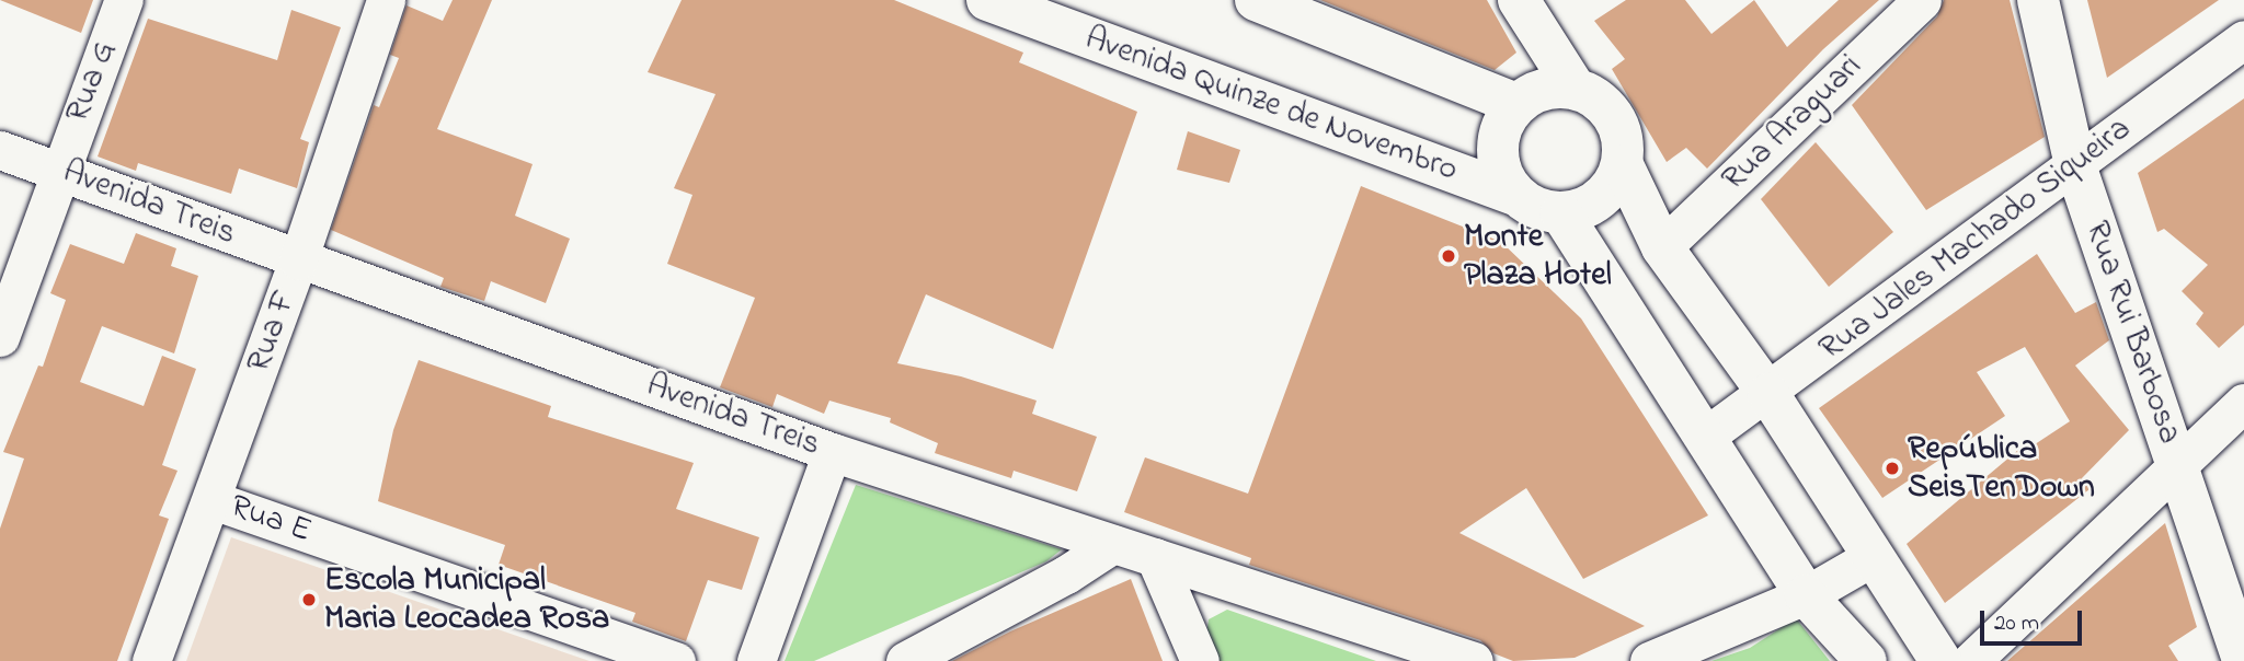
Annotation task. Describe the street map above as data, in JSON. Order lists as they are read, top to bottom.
{
  "streets": {
    "street": [
      "Rua G",
      "Avenida Quinze de Novembro",
      "Rua Araguari",
      "Avenida Treis",
      "Rua Jales Machado Siqueira",
      "Rua F",
      "Rua Rui Barbosa",
      "Rua E"
    ]
  },
  "crossings": [
    ["Rua G", "Avenida Treis"],
    ["Avenida Treis", "Rua F"],
    ["Rua Jales Machado Siqueira", "Rua Rui Barbosa"],
    ["Rua F", "Rua E"]
  ],
  "places": ["Monte Plaza Hotel", "República SeisTenDown", "Escola Municipal Maria Leocadea Rosa"],
  "scale_bar": "20 m"
}
